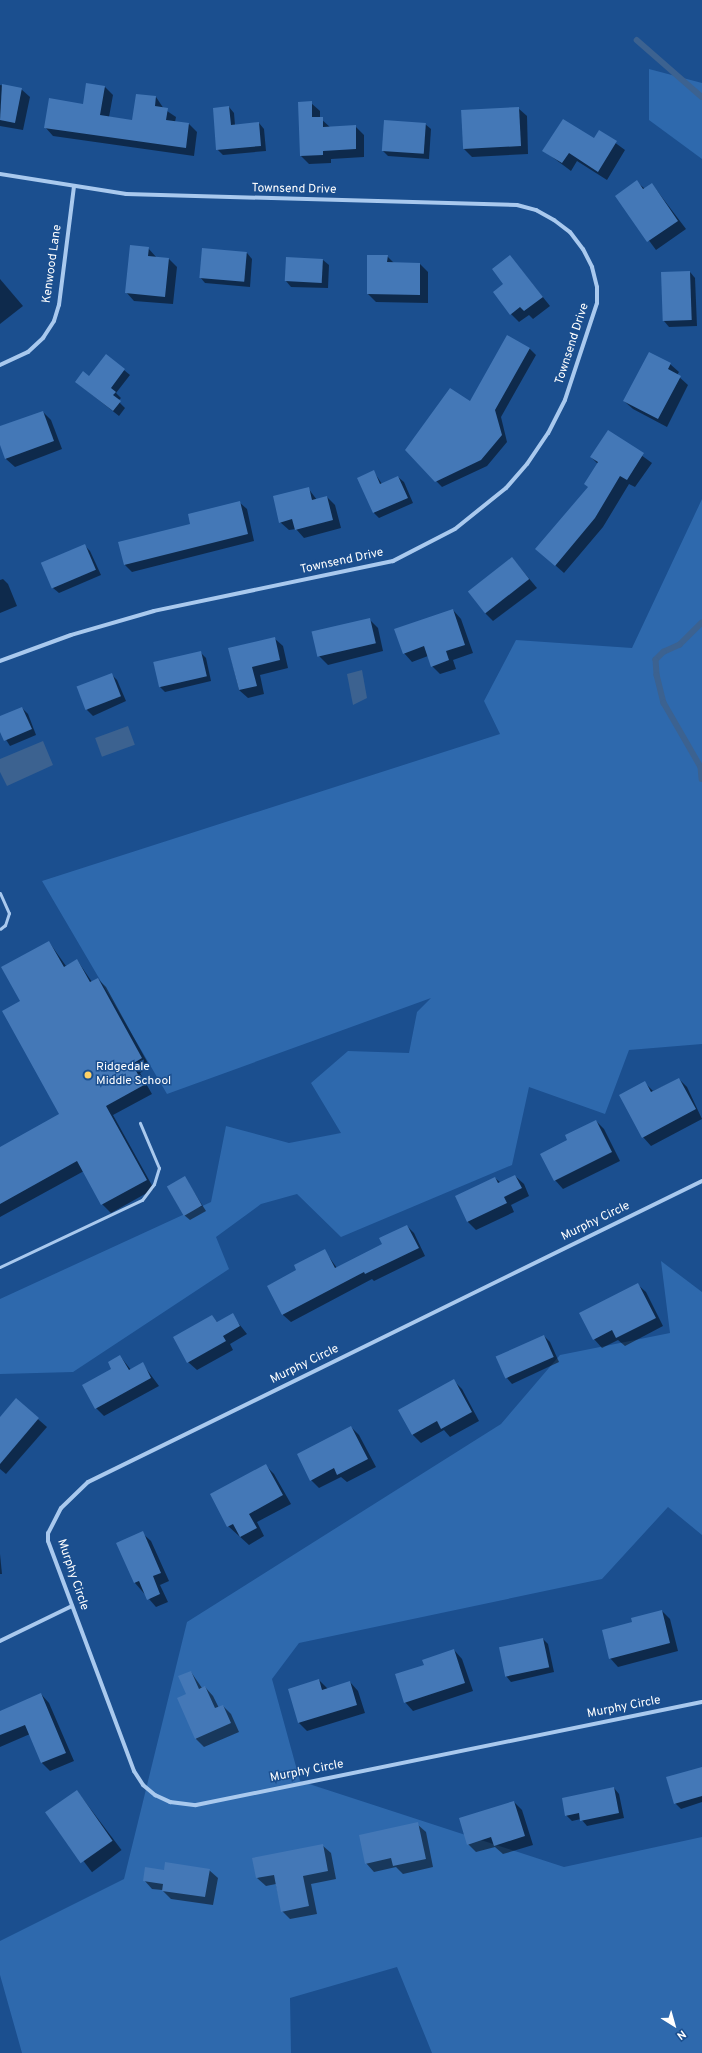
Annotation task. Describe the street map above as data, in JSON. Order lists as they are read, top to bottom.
{
  "streets": {
    "street": ["Townsend Drive", "Kenwood Lane", "Murphy Circle"]
  },
  "crossings": [
    ["Townsend Drive", "Kenwood Lane"]
  ],
  "places": ["Ridgedale Middle School"],
  "north": "bottom right"
}
